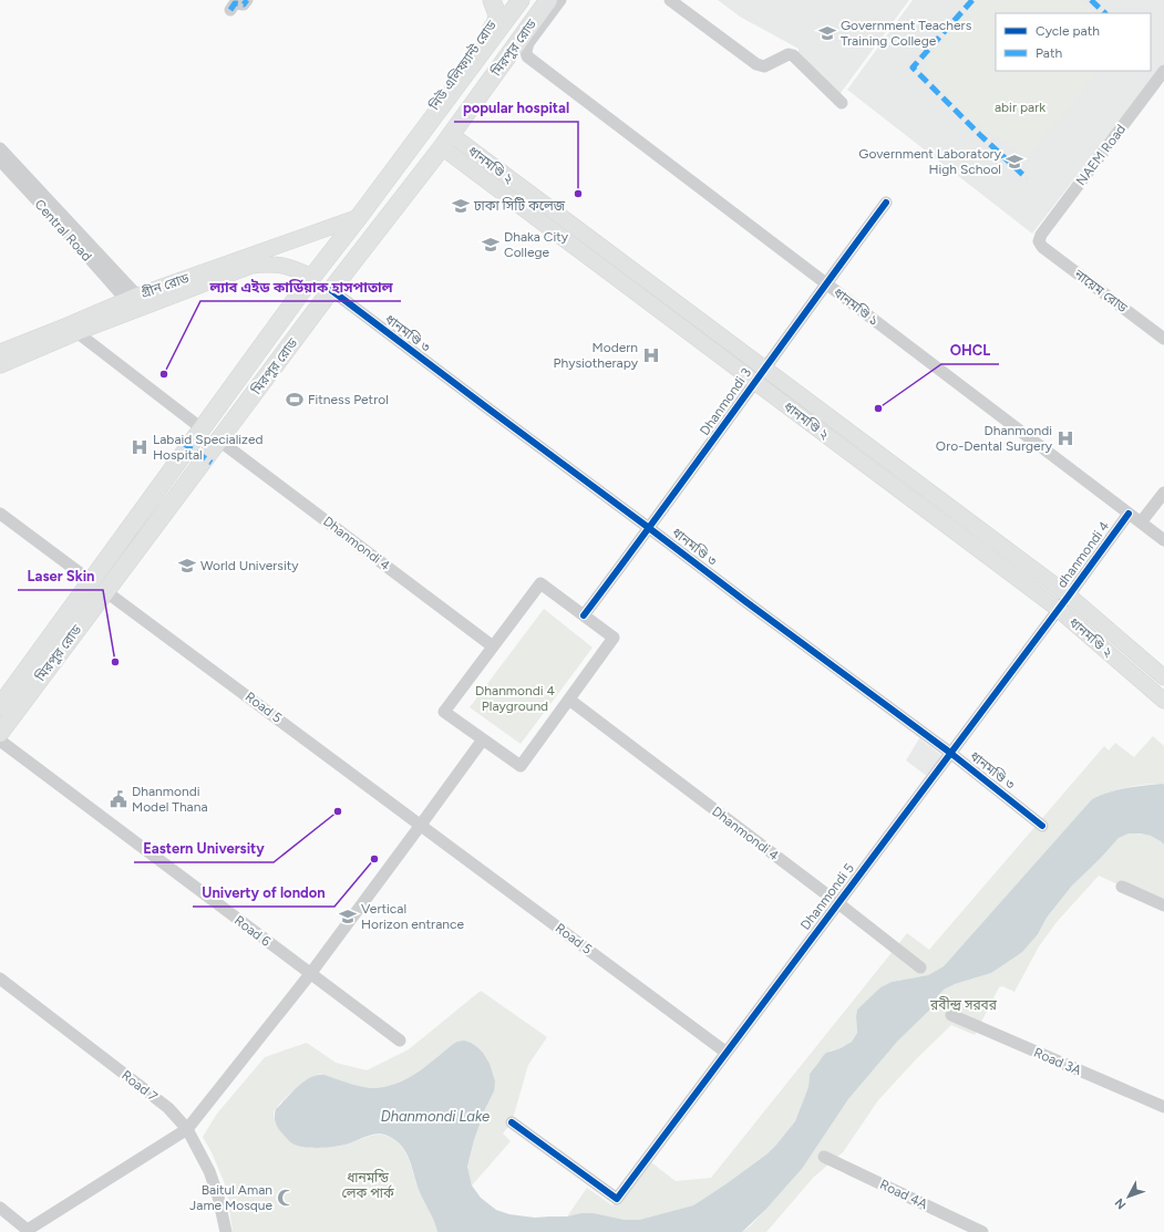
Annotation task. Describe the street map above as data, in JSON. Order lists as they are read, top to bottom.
{
  "streets": {
    "highway": ["মিরপুর রোড", "নিউ এলিফ্যান্ট রোড"],
    "main road": ["ধানমণ্ডি ২", "গ্রীন রোড"],
    "street": [
      "NAEM Road",
      "Central Road",
      "নায়েম রোড",
      "ধানমণ্ডি ১",
      "ধানমণ্ডি ৩",
      "Dhanmondi 3",
      "Dhanmondi 4",
      "dhanmondi 4",
      "Road 5",
      "Dhanmondi 5",
      "Road 6",
      "Road 3A",
      "Road 7",
      "Road 4A"
    ]
  },
  "crossings": [
    ["মিরপুর রোড", "নিউ এলিফ্যান্ট রোড"],
    ["মিরপুর রোড", "ধানমণ্ডি ২"],
    ["মিরপুর রোড", "গ্রীন রোড"],
    ["মিরপুর রোড", "ধানমণ্ডি ৩"],
    ["মিরপুর রোড", "Dhanmondi 4"],
    ["মিরপুর রোড", "Road 5"],
    ["NAEM Road", "নায়েম রোড"],
    ["ধানমণ্ডি ২", "Dhanmondi 3"],
    ["ধানমণ্ডি ২", "dhanmondi 4"],
    ["ধানমণ্ডি ২", "Dhanmondi 5"],
    ["Central Road", "গ্রীন রোড"],
    ["ধানমণ্ডি ১", "Dhanmondi 3"],
    ["ধানমণ্ডি ১", "dhanmondi 4"],
    ["ধানমণ্ডি ৩", "Dhanmondi 3"],
    ["ধানমণ্ডি ৩", "Dhanmondi 5"],
    ["Dhanmondi 4", "Dhanmondi 5"],
    ["dhanmondi 4", "Dhanmondi 5"],
    ["Road 5", "Dhanmondi 5"]
  ],
  "water": ["Dhanmondi Lake"],
  "parks": [
    "abir park",
    "Dhanmondi 4 Playground",
    "রবীন্দ্র সরবর",
    "ধানমন্ডি লেক পার্ক"
  ],
  "places": {
    "school or university": [
      "Government Teachers Training College",
      "Government Laboratory High School",
      "ঢাকা সিটি কলেজ",
      "Dhaka City College",
      "World University",
      "Vertical Horizon entrance"
    ],
    "other": [
      "popular hospital",
      "ল্যাব এইড কার্ডিয়াক হাসপাতাল",
      "OHCL",
      "Laser Skin",
      "Eastern University",
      "Univerty of london"
    ],
    "hospital": ["Modern Physiotherapy", "Dhanmondi Oro-Dental Surgery", "Labaid Specialized Hospital"],
    "sports": ["Fitness Petrol"],
    "public building": ["Dhanmondi Model Thana"],
    "mosque": ["Baitul Aman Jame Mosque"]
  },
  "legend": ["Cycle path", "Path"],
  "north": "bottom left"
}
